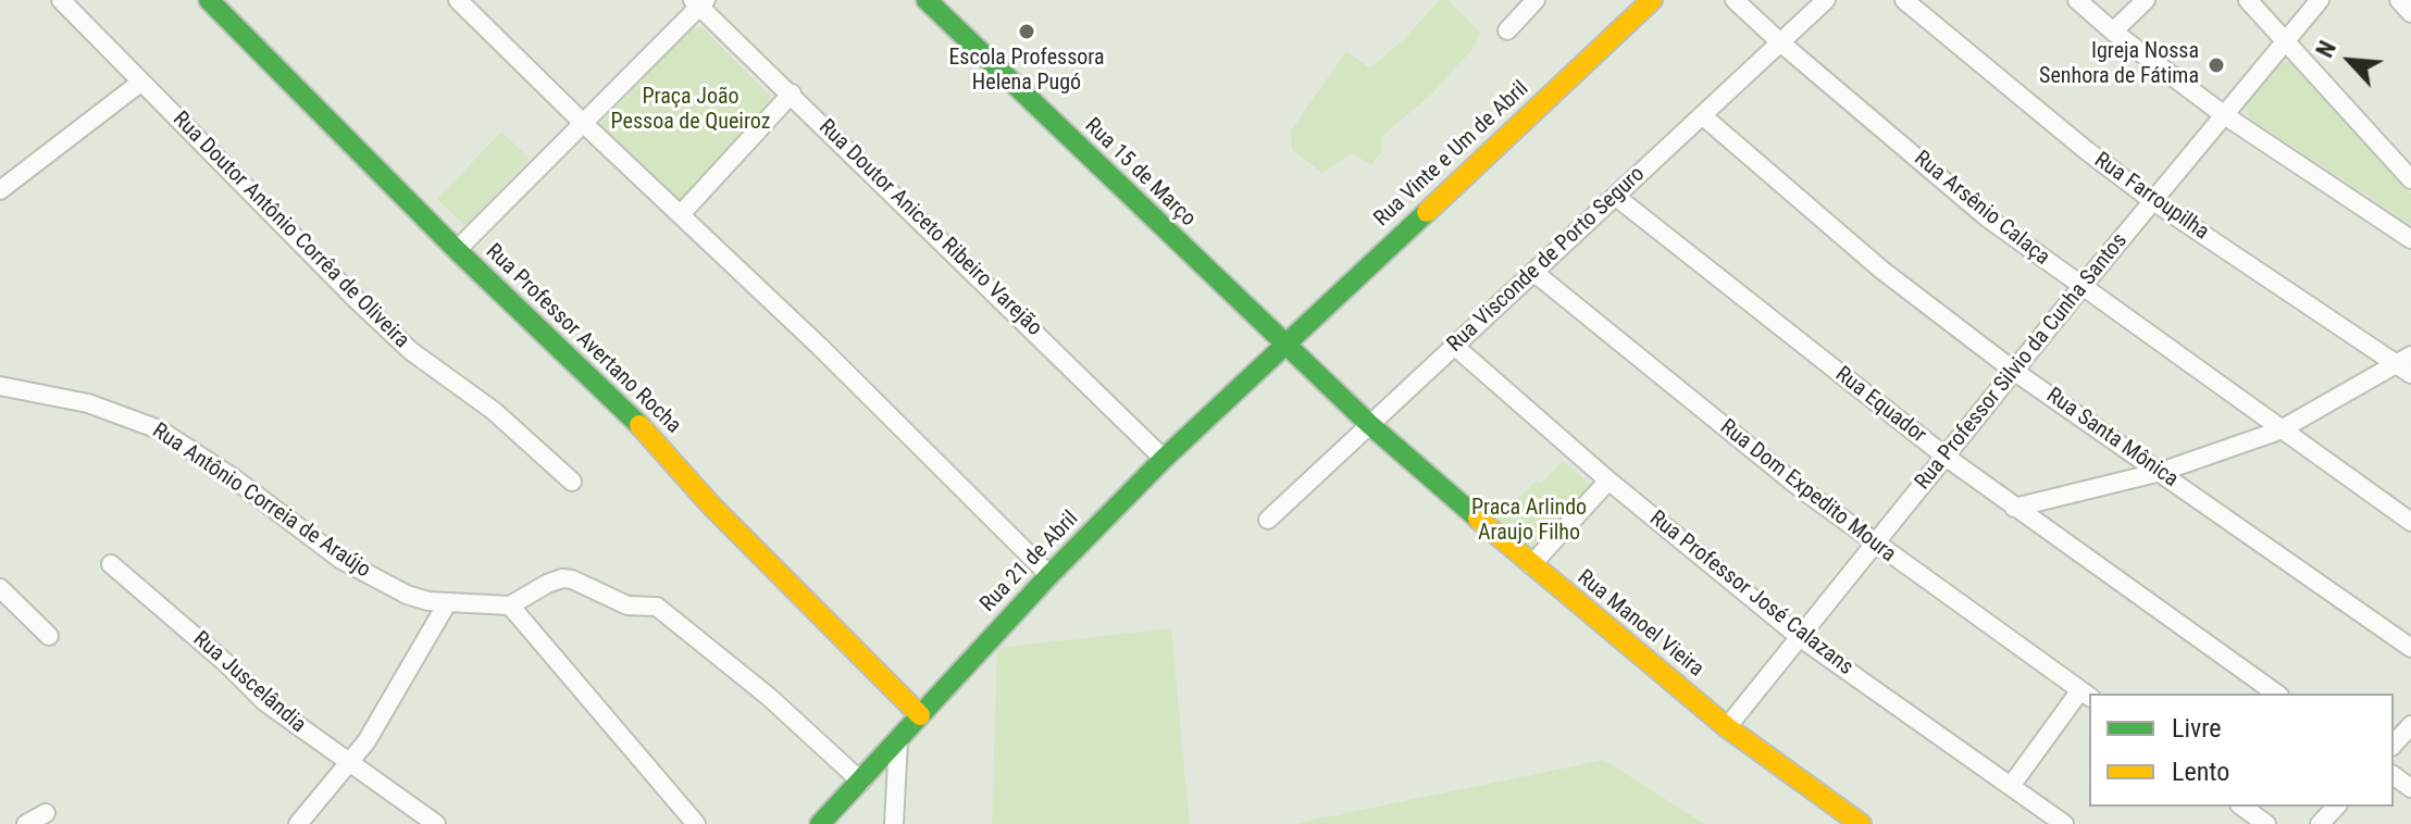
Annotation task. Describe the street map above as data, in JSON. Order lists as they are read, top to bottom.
{
  "streets": {
    "street": [
      "Rua Vinte e Um de Abril",
      "Rua 15 de Março",
      "Rua Farroupilha",
      "Rua Arsênio Calaça",
      "Rua Doutor Aniceto Ribeiro Varejão",
      "Rua Doutor Antônio Corrêa de Oliveira",
      "Rua Visconde de Porto Seguro",
      "Rua Professor Avertano Rocha",
      "Rua Professor Silvio da Cunha Santos",
      "Rua Equador",
      "Rua Santa Mônica",
      "Rua Dom Expedito Moura",
      "Rua Antônio Correia de Araújo",
      "Rua 21 de Abril",
      "Rua Professor José Calazans",
      "Rua Manoel Vieira",
      "Rua Juscelândia"
    ]
  },
  "crossings": [
    ["Rua Vinte e Um de Abril", "Rua 15 de Março"],
    ["Rua Vinte e Um de Abril", "Rua 21 de Abril"],
    ["Rua Vinte e Um de Abril", "Rua Manoel Vieira"],
    ["Rua 15 de Março", "Rua 21 de Abril"],
    ["Rua 15 de Março", "Rua Manoel Vieira"],
    ["Rua Farroupilha", "Rua Professor Silvio da Cunha Santos"],
    ["Rua Arsênio Calaça", "Rua Visconde de Porto Seguro"],
    ["Rua Arsênio Calaça", "Rua Professor Silvio da Cunha Santos"],
    ["Rua Doutor Aniceto Ribeiro Varejão", "Rua 21 de Abril"],
    ["Rua Visconde de Porto Seguro", "Rua Equador"],
    ["Rua Visconde de Porto Seguro", "Rua Santa Mônica"],
    ["Rua Visconde de Porto Seguro", "Rua Dom Expedito Moura"],
    ["Rua Visconde de Porto Seguro", "Rua Professor José Calazans"],
    ["Rua Visconde de Porto Seguro", "Rua Manoel Vieira"],
    ["Rua Professor Avertano Rocha", "Rua 21 de Abril"],
    ["Rua Professor Silvio da Cunha Santos", "Rua Equador"],
    ["Rua Professor Silvio da Cunha Santos", "Rua Santa Mônica"],
    ["Rua Professor Silvio da Cunha Santos", "Rua Dom Expedito Moura"],
    ["Rua Professor Silvio da Cunha Santos", "Rua Professor José Calazans"],
    ["Rua Professor Silvio da Cunha Santos", "Rua Manoel Vieira"],
    ["Rua 21 de Abril", "Rua Manoel Vieira"]
  ],
  "parks": ["Praça João Pessoa de Queiroz", "Praca Arlindo Araujo Filho"],
  "places": ["Escola Professora Helena Pugó", "Igreja Nossa Senhora de Fátima"],
  "legend": ["Livre", "Lento"],
  "north": "top left"
}
